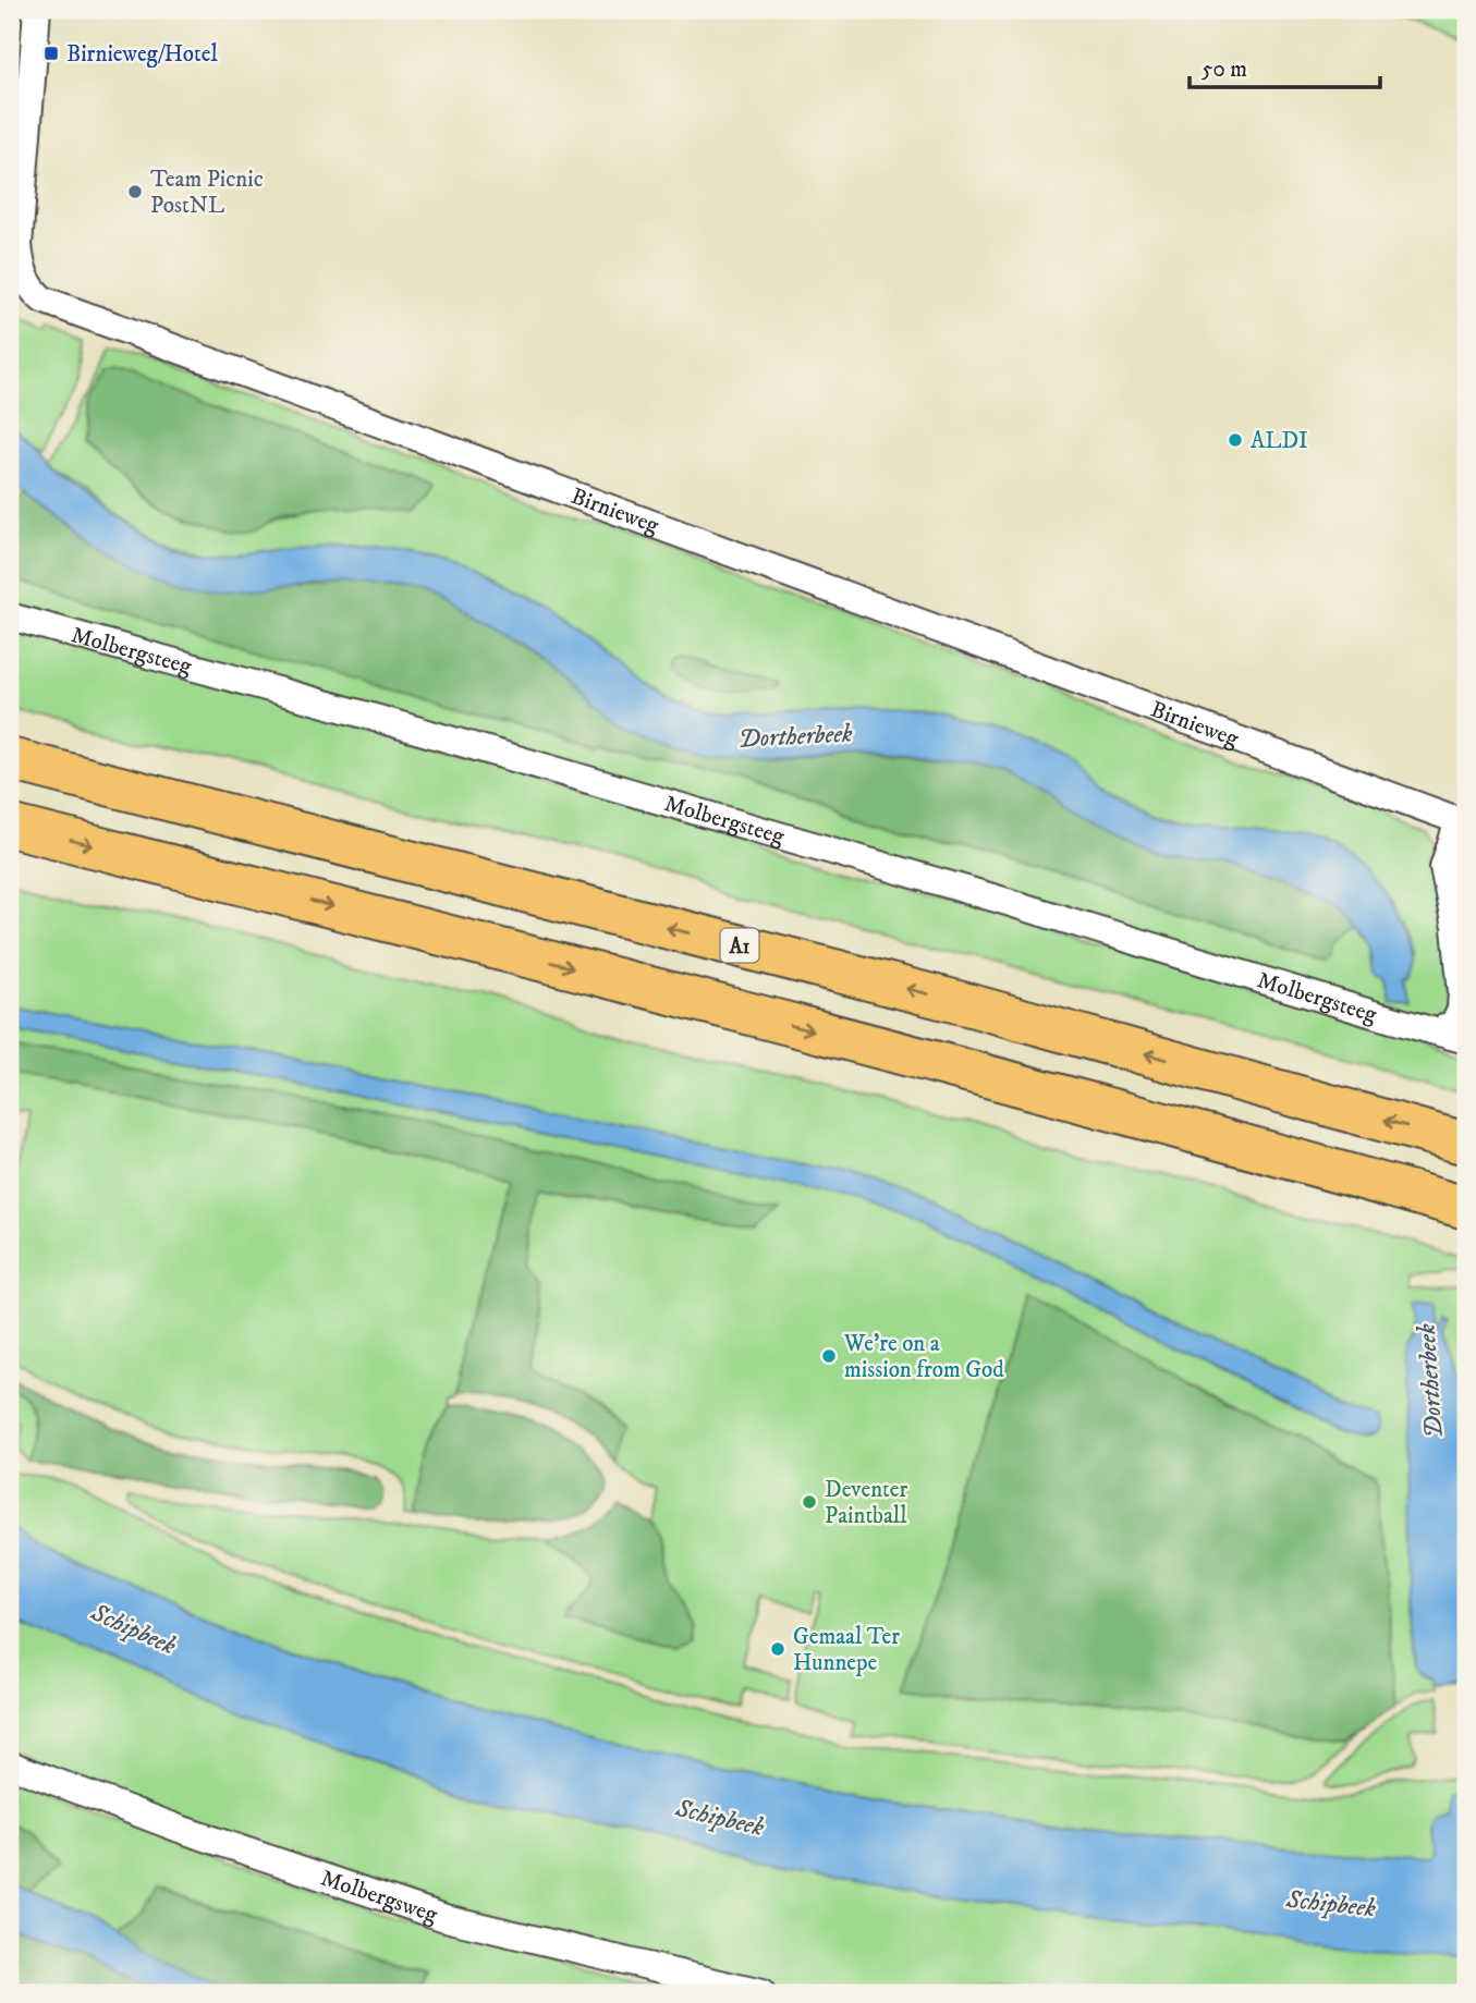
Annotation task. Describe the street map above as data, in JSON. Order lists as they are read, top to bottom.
{
  "streets": {
    "highway": ["A1"],
    "street": ["Birnieweg", "Molbergsteeg", "Molbergsweg"]
  },
  "water": ["Dortherbeek", "Schipbeek"],
  "places": {
    "transit": ["Birnieweg/Hotel"],
    "other": [
      "Team Picnic PostNL",
      "ALDI",
      "We're on a mission from God",
      "Deventer Paintball",
      "Gemaal Ter Hunnepe"
    ]
  },
  "scale_bar": "50 m"
}
